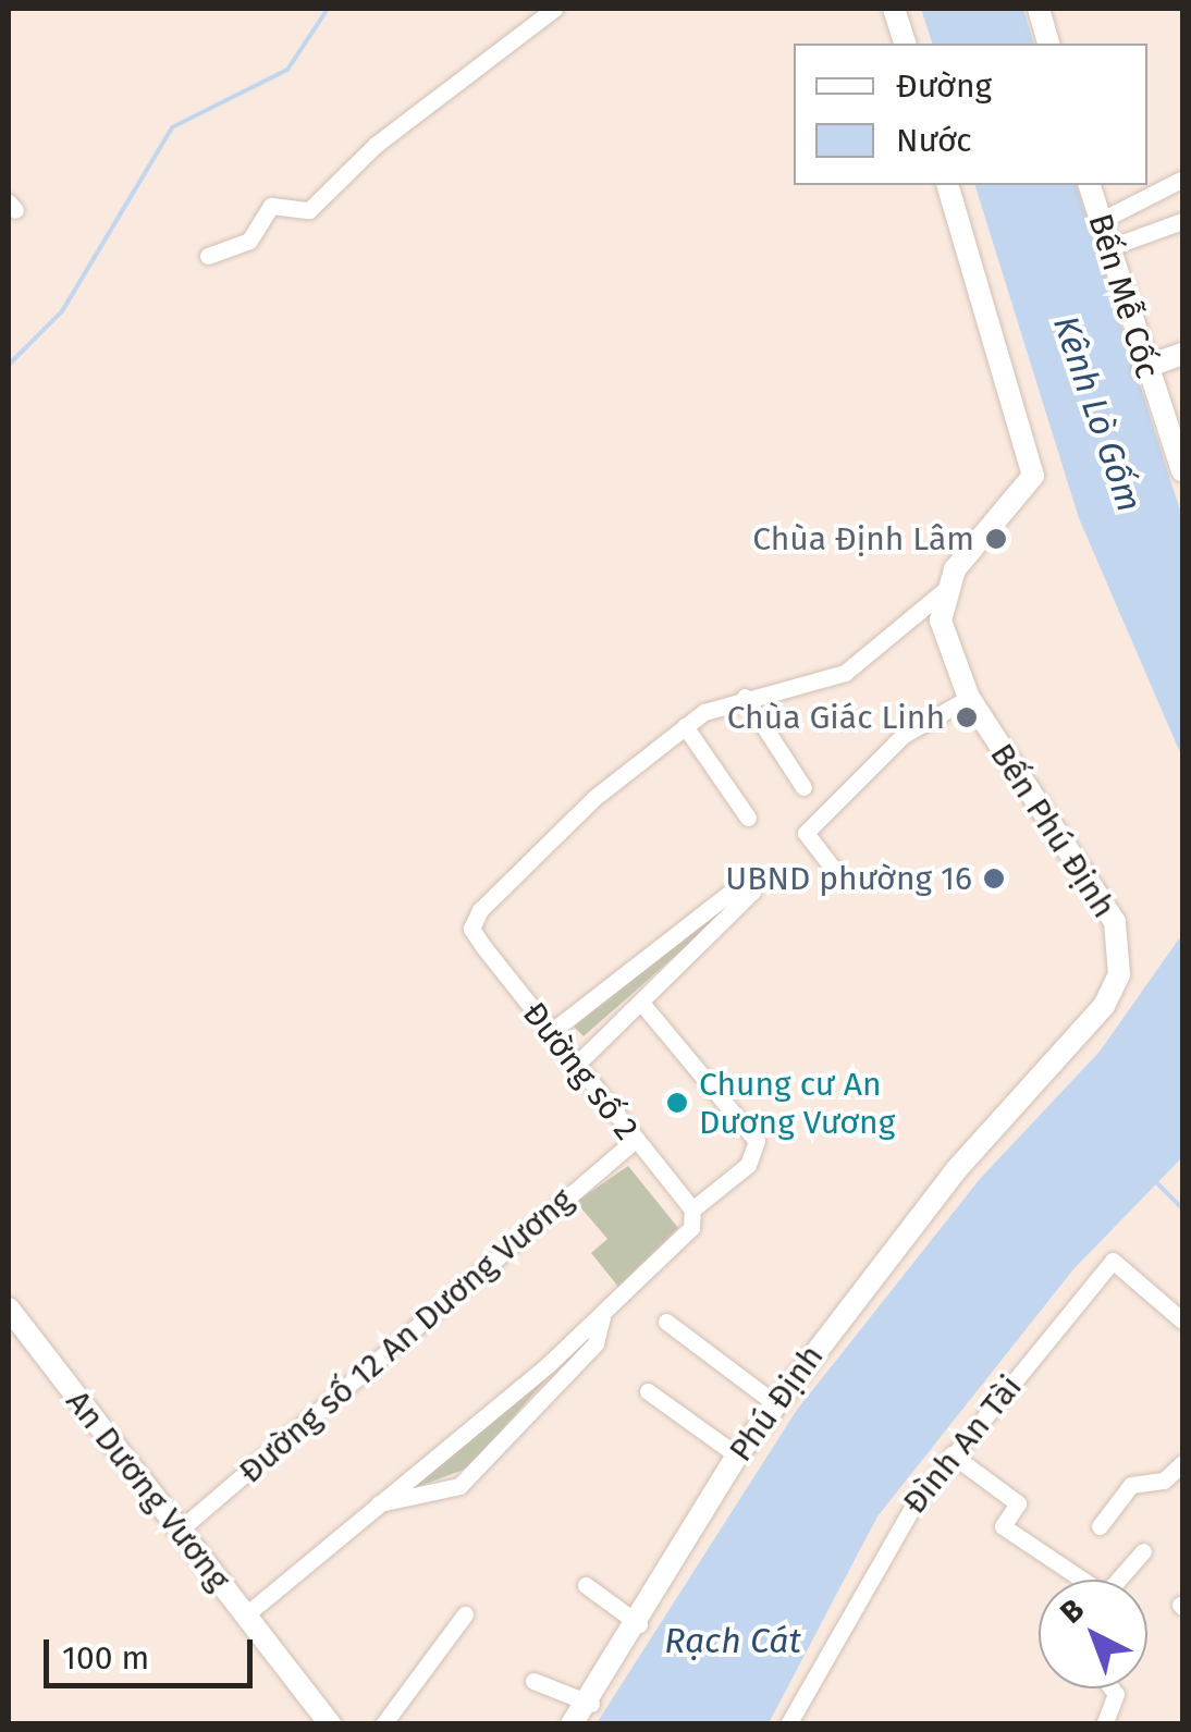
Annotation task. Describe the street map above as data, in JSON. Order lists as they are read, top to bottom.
{
  "streets": {
    "street": [
      "Bến Mễ Cốc",
      "Bến Phú Định",
      "Đường số 2",
      "Đường số 12 An Dương Vương",
      "Phú Định",
      "Đình An Tài",
      "An Dương Vương"
    ]
  },
  "crossings": [
    ["Bến Phú Định", "Phú Định"],
    ["Đường số 2", "Đường số 12 An Dương Vương"],
    ["Đường số 12 An Dương Vương", "An Dương Vương"]
  ],
  "water": ["Kênh Lò Gốm", "Rạch Cát"],
  "places": [
    "Chùa Định Lâm",
    "Chùa Giác Linh",
    "UBND phường 16",
    "Chung cư An Dương Vương"
  ],
  "legend": ["Đường", "Nước"],
  "scale_bar": "100 m",
  "north": "top left"
}
